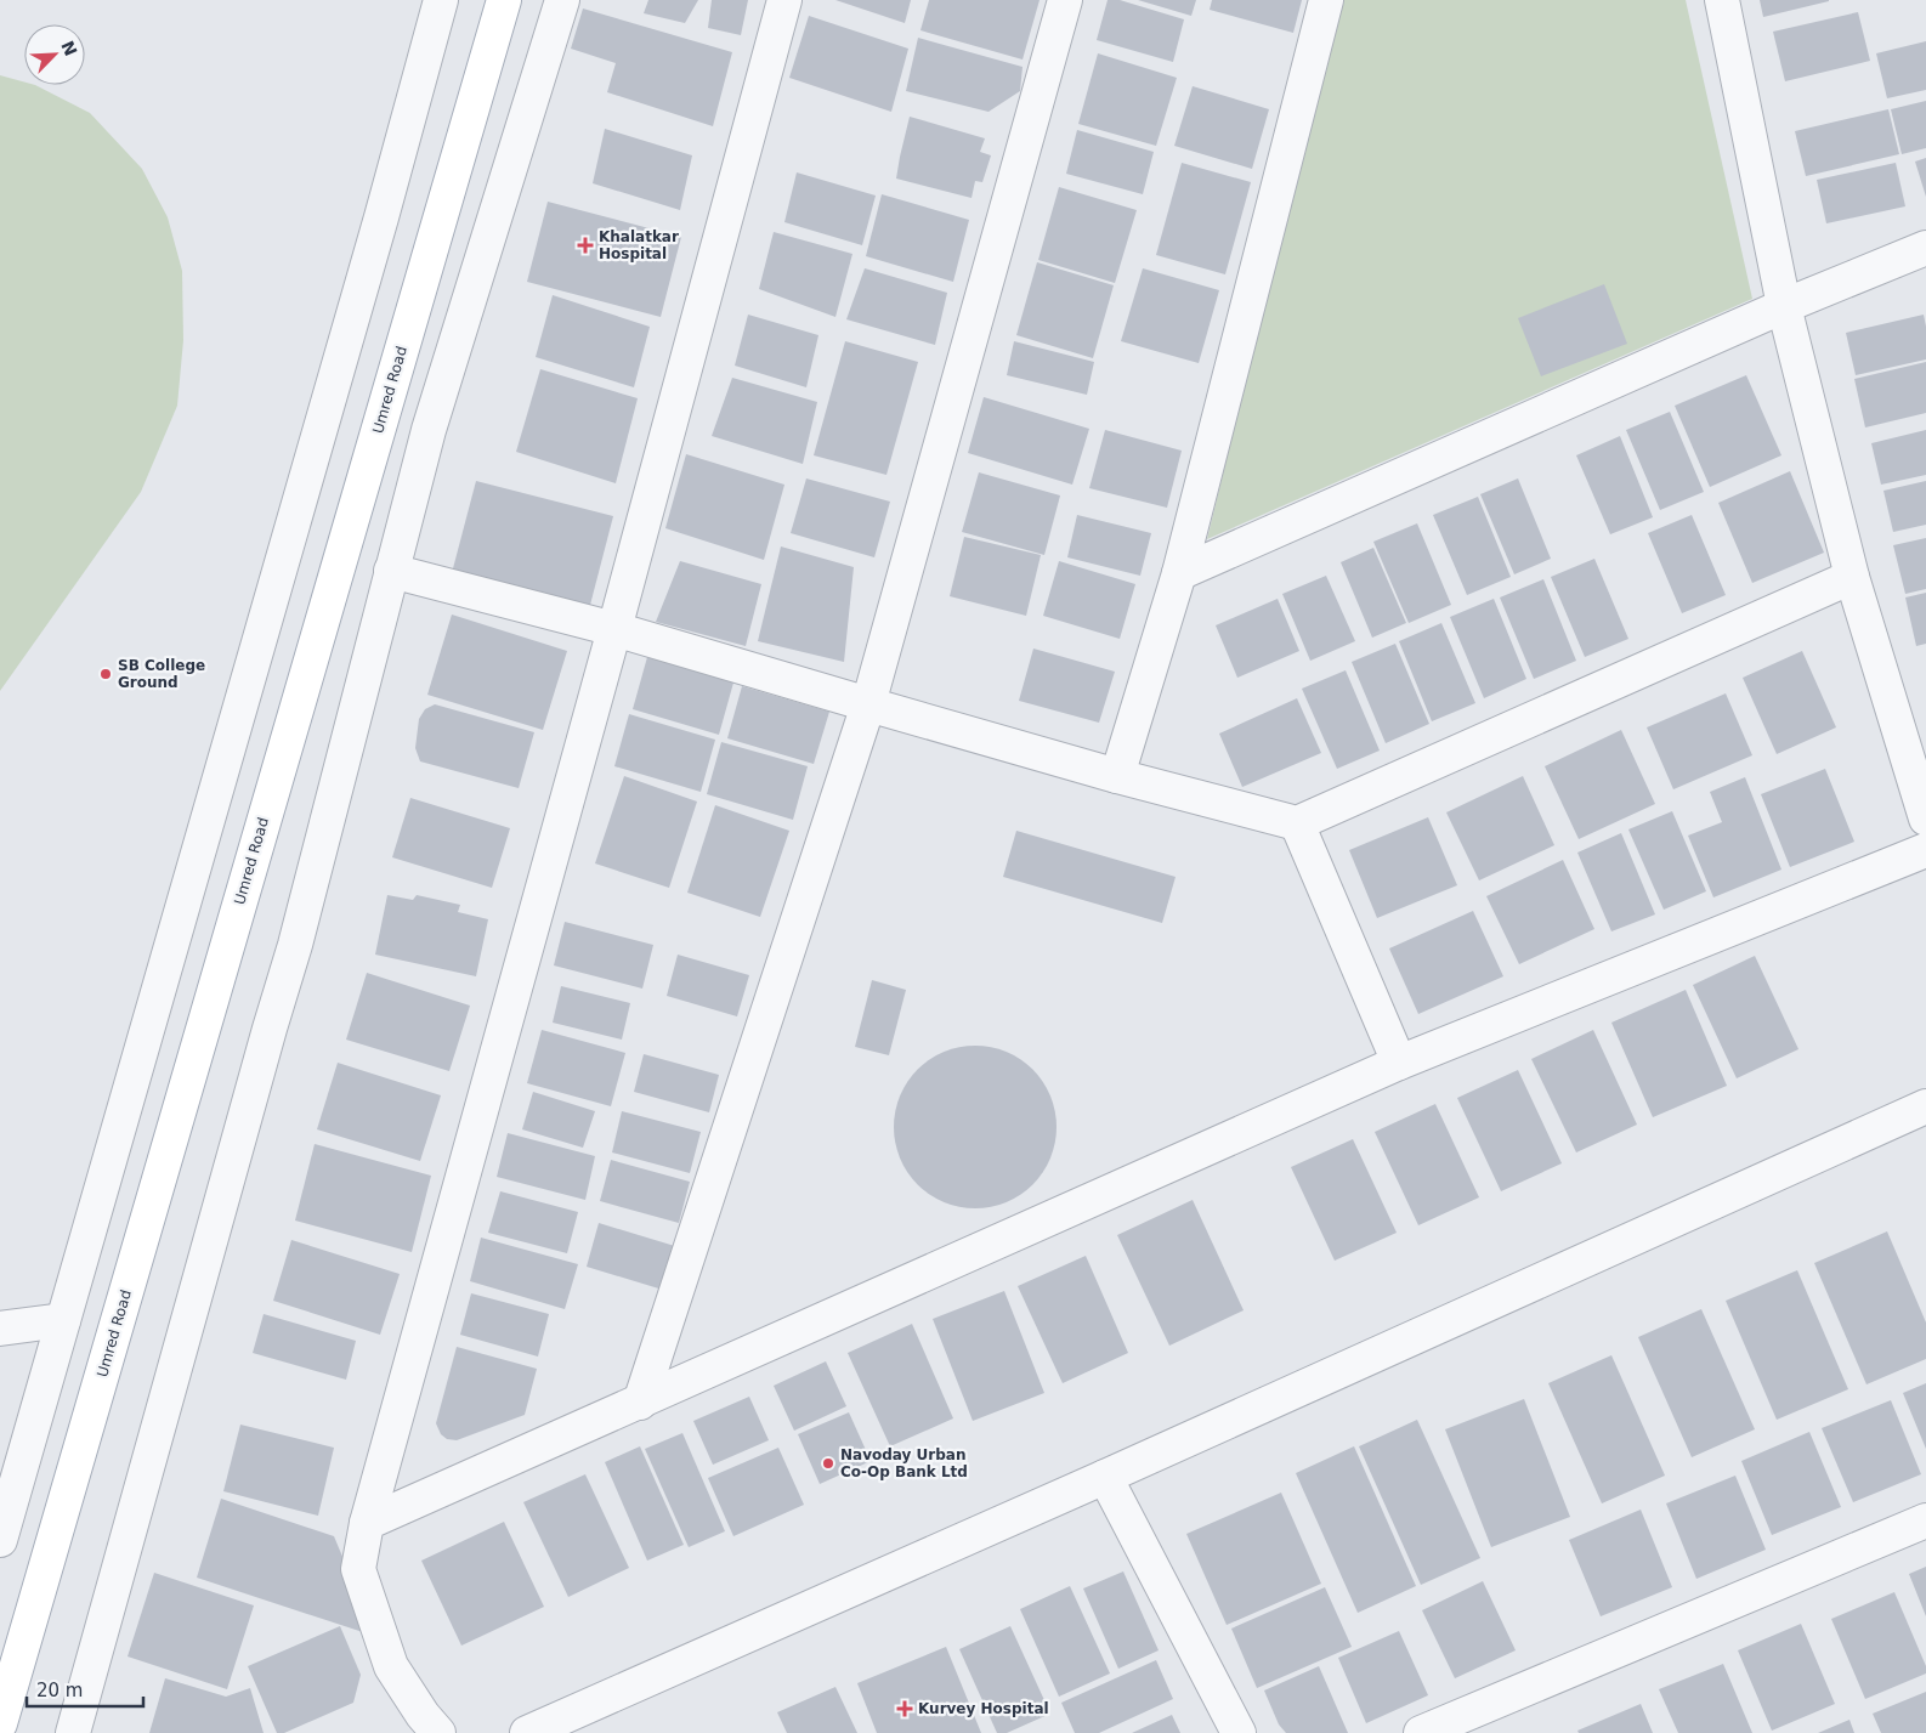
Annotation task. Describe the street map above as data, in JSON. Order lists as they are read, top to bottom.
{
  "streets": {
    "main road": ["Umred Road"]
  },
  "places": {
    "health": ["Khalatkar Hospital", "Kurvey Hospital"],
    "other": ["SB College Ground", "Navoday Urban Co-Op Bank Ltd"]
  },
  "scale_bar": "20 m",
  "north": "top right"
}
